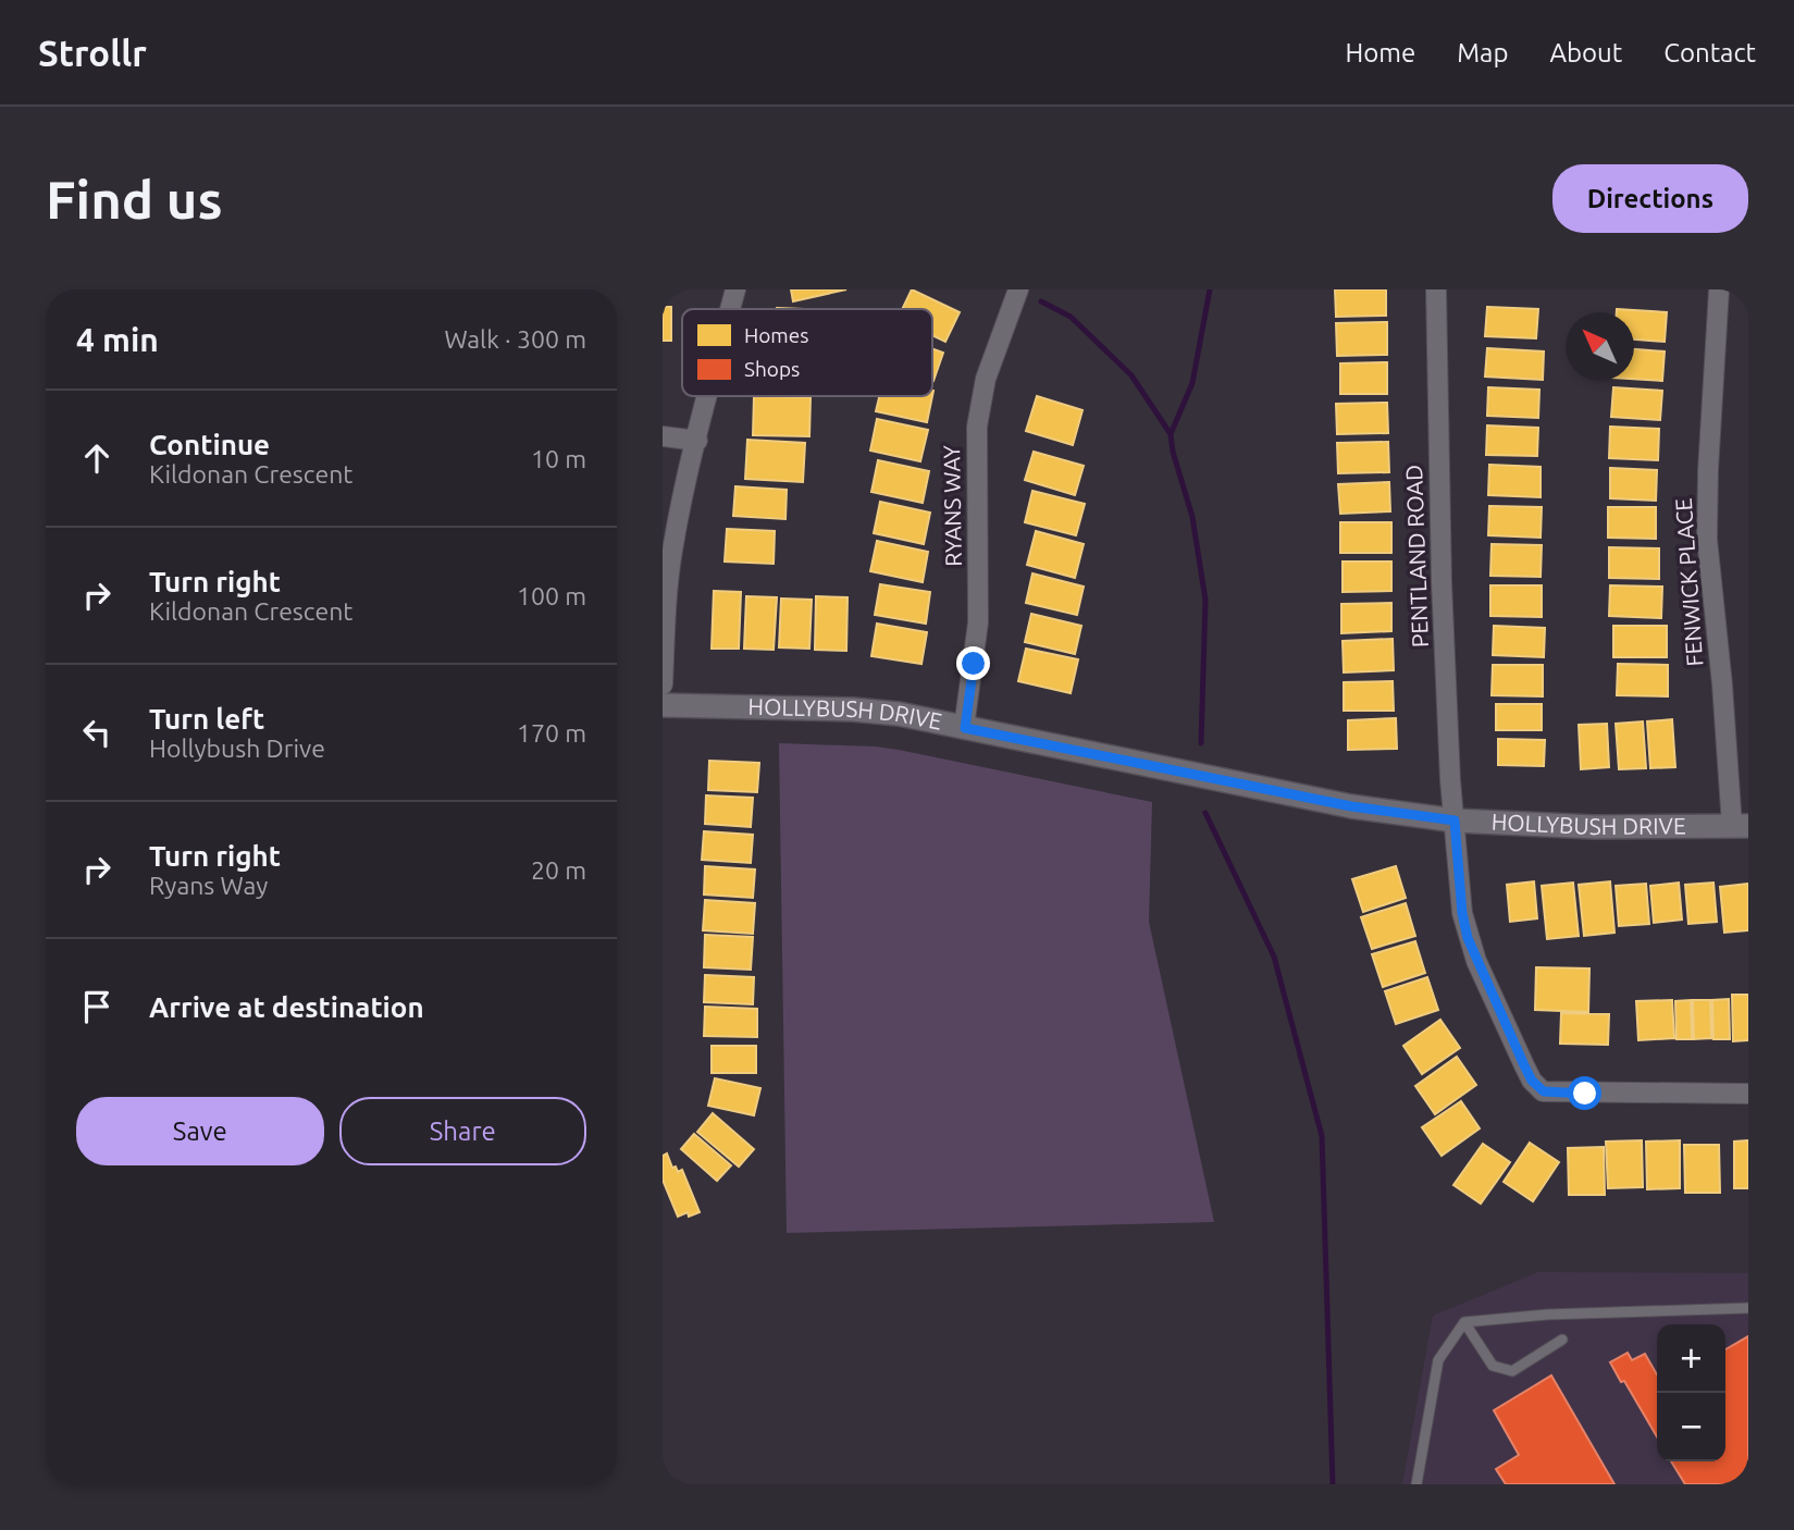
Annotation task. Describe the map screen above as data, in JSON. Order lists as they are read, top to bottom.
{
  "streets": {
    "street": [
      "RYANS WAY",
      "PENTLAND ROAD",
      "FENWICK PLACE",
      "HOLLYBUSH DRIVE"
    ]
  },
  "crossings": [
    ["RYANS WAY", "HOLLYBUSH DRIVE"],
    ["PENTLAND ROAD", "HOLLYBUSH DRIVE"],
    ["FENWICK PLACE", "HOLLYBUSH DRIVE"]
  ],
  "legend": ["Homes", "Shops"],
  "north": "top left",
  "page": {
    "header": "Strollr",
    "nav": [
      "Home",
      "Map",
      "About",
      "Contact"
    ],
    "buttons": [
      "Directions",
      ["Save", "Share"]
    ],
    "title": "Find us",
    "heading": ["4 min", "Walk · 300 m"],
    "list": [
      ["Continue", "Kildonan Crescent", "10 m"],
      ["Turn right", "Kildonan Crescent", "100 m"],
      ["Turn left", "Hollybush Drive", "170 m"],
      ["Turn right", "Ryans Way", "20 m"],
      "Arrive at destination"
    ],
    "map_buttons": ["+", "−"]
  }
}
